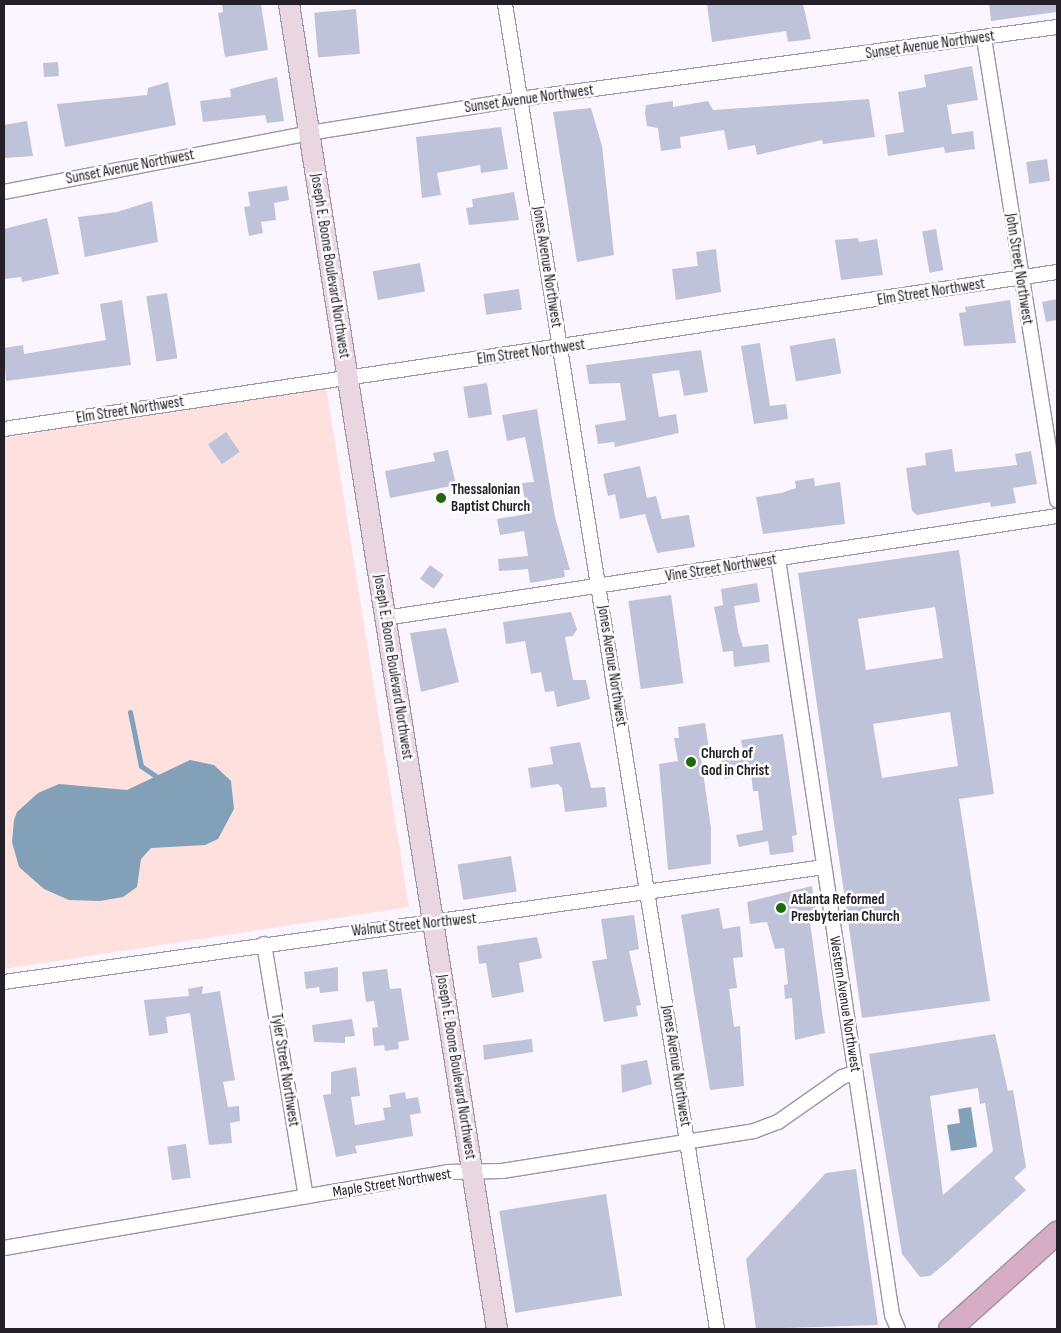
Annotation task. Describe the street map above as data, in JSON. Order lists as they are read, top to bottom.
{
  "streets": {
    "main road": ["Joseph E. Boone Boulevard Northwest"],
    "street": [
      "Sunset Avenue Northwest",
      "Jones Avenue Northwest",
      "John Street Northwest",
      "Elm Street Northwest",
      "Vine Street Northwest",
      "Walnut Street Northwest",
      "Western Avenue Northwest",
      "Tyler Street Northwest",
      "Maple Street Northwest"
    ]
  },
  "crossings": [
    ["Sunset Avenue Northwest", "Joseph E. Boone Boulevard Northwest"],
    ["Sunset Avenue Northwest", "Jones Avenue Northwest"],
    ["Sunset Avenue Northwest", "John Street Northwest"],
    ["Joseph E. Boone Boulevard Northwest", "Elm Street Northwest"],
    ["Joseph E. Boone Boulevard Northwest", "Vine Street Northwest"],
    ["Joseph E. Boone Boulevard Northwest", "Walnut Street Northwest"],
    ["Joseph E. Boone Boulevard Northwest", "Maple Street Northwest"],
    ["Jones Avenue Northwest", "Elm Street Northwest"],
    ["Jones Avenue Northwest", "Vine Street Northwest"],
    ["Jones Avenue Northwest", "Walnut Street Northwest"],
    ["Jones Avenue Northwest", "Maple Street Northwest"],
    ["John Street Northwest", "Elm Street Northwest"],
    ["Vine Street Northwest", "Western Avenue Northwest"],
    ["Walnut Street Northwest", "Western Avenue Northwest"],
    ["Walnut Street Northwest", "Tyler Street Northwest"],
    ["Western Avenue Northwest", "Maple Street Northwest"],
    ["Tyler Street Northwest", "Maple Street Northwest"]
  ],
  "places": ["Thessalonian Baptist Church", "Church of God in Christ", "Atlanta Reformed Presbyterian Church"]
}
